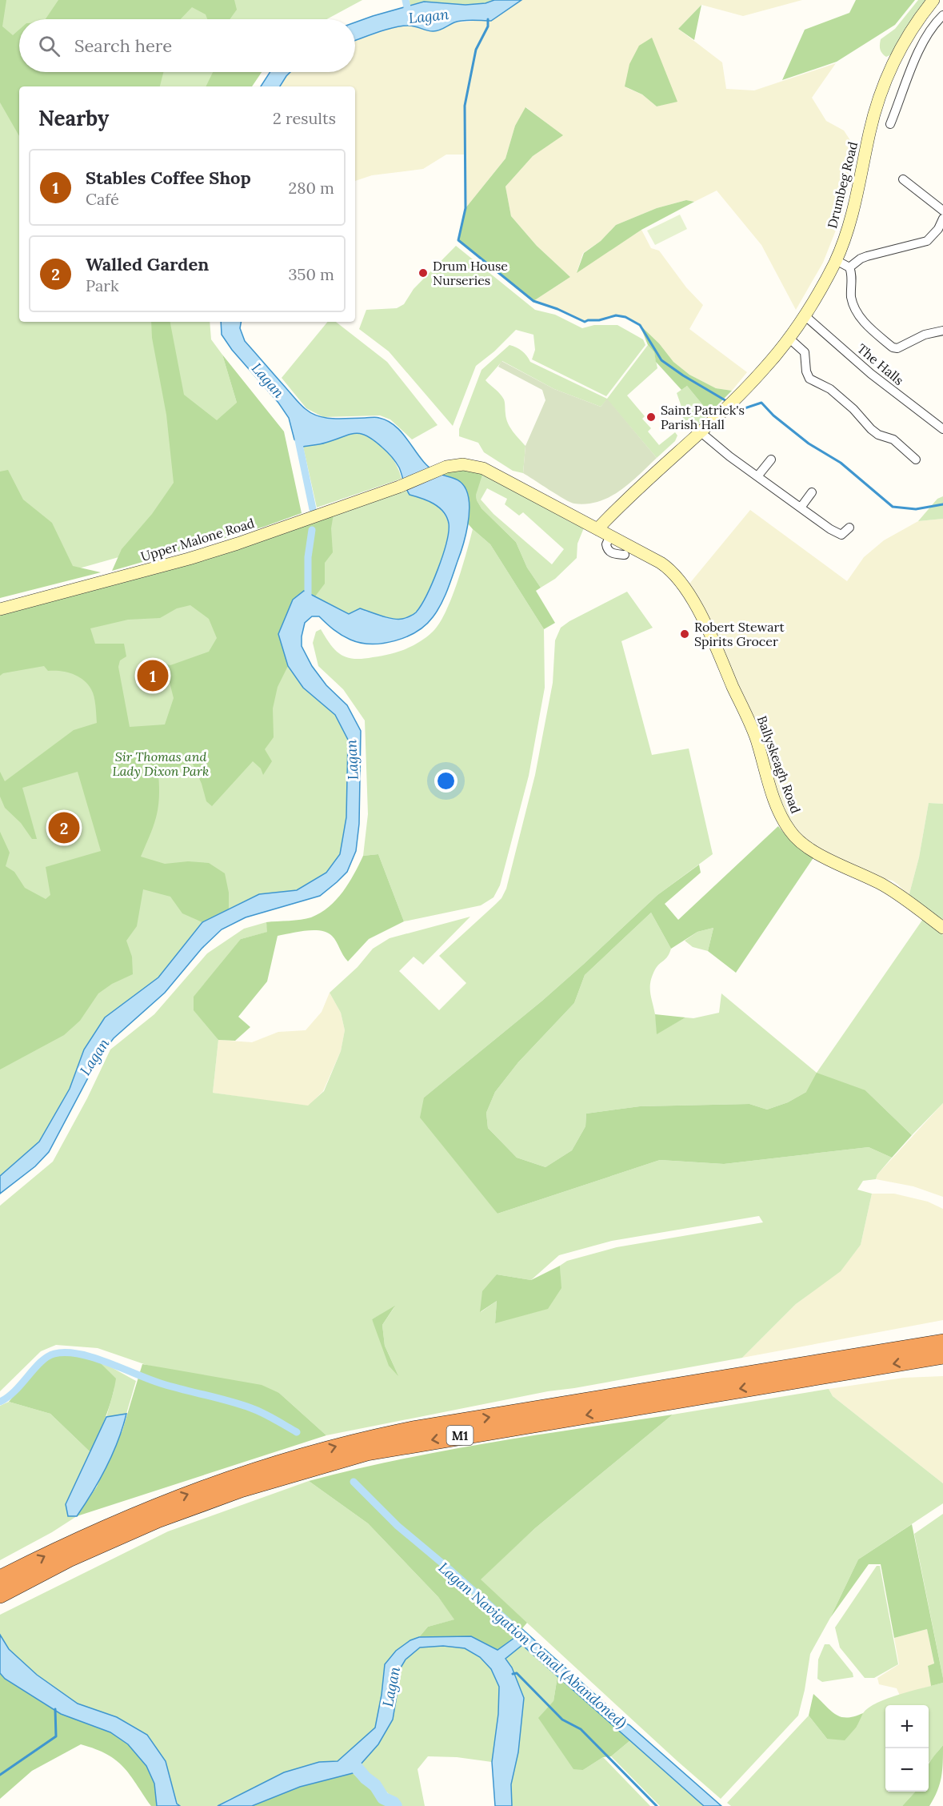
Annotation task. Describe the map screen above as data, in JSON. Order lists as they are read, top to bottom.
{
  "streets": {
    "highway": ["M1"],
    "main road": ["Drumbeg Road", "Upper Malone Road", "Ballyskeagh Road"],
    "street": ["The Halls"]
  },
  "crossings": [
    ["Drumbeg Road", "The Halls"],
    ["Drumbeg Road", "Upper Malone Road"],
    ["Drumbeg Road", "Ballyskeagh Road"],
    ["Upper Malone Road", "Ballyskeagh Road"]
  ],
  "water": ["Lagan", "Lagan Navigation Canal (Abandoned)"],
  "parks": ["Sir Thomas and Lady Dixon Park"],
  "places": ["Drum House Nurseries", "Saint Patrick's Parish Hall", "Robert Stewart Spirits Grocer"],
  "page": {
    "search": "Search here",
    "heading": ["Nearby", "2 results"],
    "list": [
      {
        "mark": "1",
        "name": "Stables Coffee Shop",
        "note": "Café",
        "value": "280 m"
      },
      {
        "mark": "2",
        "name": "Walled Garden",
        "note": "Park",
        "value": "350 m"
      }
    ],
    "pins": ["1", "2"],
    "map_buttons": ["+", "−"]
  }
}
